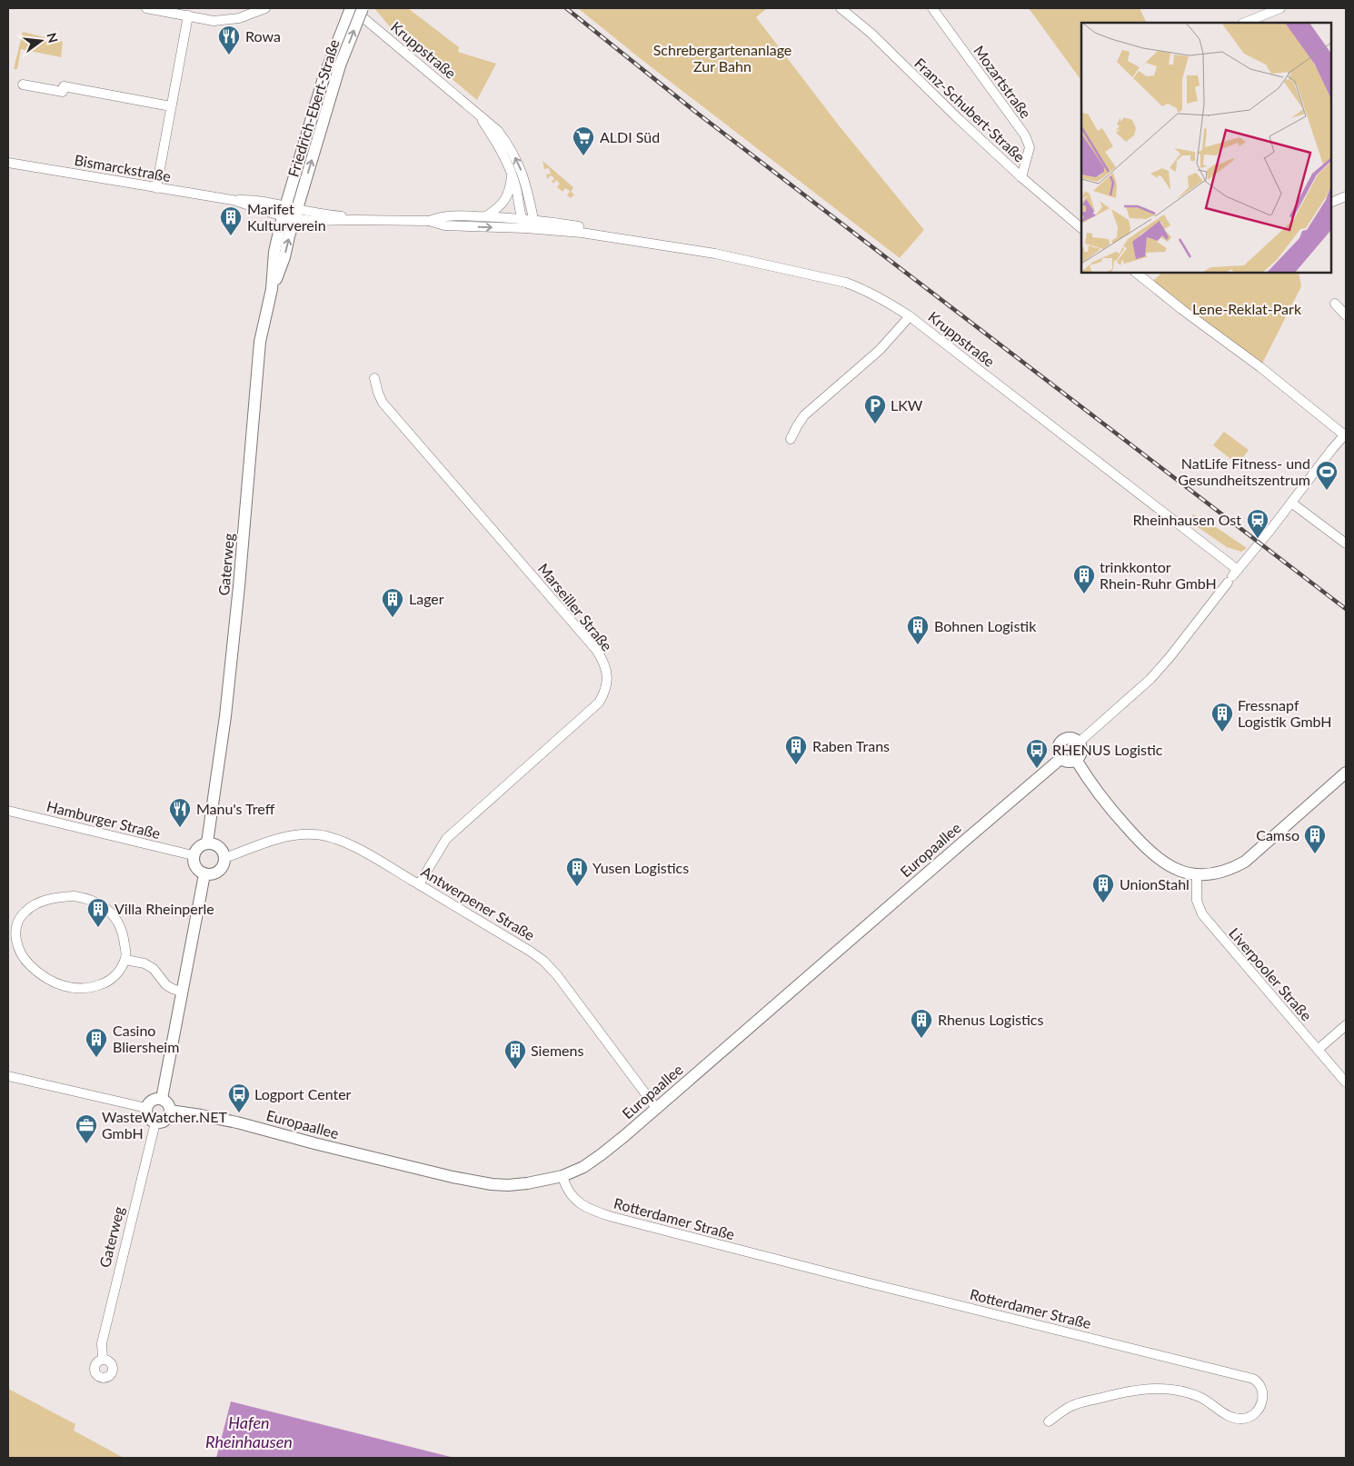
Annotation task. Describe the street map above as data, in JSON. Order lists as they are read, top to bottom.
{
  "streets": {
    "main road": ["Friedrich-Ebert-Straße", "Gaterweg", "Europaallee"],
    "street": [
      "Kruppstraße",
      "Mozartstraße",
      "Franz-Schubert-Straße",
      "Bismarckstraße",
      "Marseiller Straße",
      "Hamburger Straße",
      "Antwerpener Straße",
      "Liverpooler Straße",
      "Rotterdamer Straße"
    ]
  },
  "crossings": [
    ["Kruppstraße", "Friedrich-Ebert-Straße"],
    ["Kruppstraße", "Bismarckstraße"],
    ["Mozartstraße", "Franz-Schubert-Straße"],
    ["Friedrich-Ebert-Straße", "Bismarckstraße"],
    ["Friedrich-Ebert-Straße", "Gaterweg"],
    ["Bismarckstraße", "Gaterweg"],
    ["Gaterweg", "Hamburger Straße"],
    ["Gaterweg", "Europaallee"],
    ["Gaterweg", "Antwerpener Straße"],
    ["Marseiller Straße", "Antwerpener Straße"],
    ["Hamburger Straße", "Antwerpener Straße"],
    ["Europaallee", "Antwerpener Straße"],
    ["Europaallee", "Rotterdamer Straße"]
  ],
  "water": ["Hafen Rheinhausen"],
  "parks": ["Schrebergartenanlage Zur Bahn", "Lene-Reklat-Park"],
  "places": {
    "restaurant": ["Rowa", "Manu's Treff"],
    "supermarket": ["ALDI Süd"],
    "building": [
      "Marifet Kulturverein",
      "trinkkontor Rhein-Ruhr GmbH",
      "Lager",
      "Bohnen Logistik",
      "Fressnapf Logistik GmbH",
      "Raben Trans",
      "Camso",
      "Yusen Logistics",
      "UnionStahl",
      "Villa Rheinperle",
      "Rhenus Logistics",
      "Casino Bliersheim",
      "Siemens"
    ],
    "parking": ["LKW"],
    "sports": ["NatLife Fitness- und Gesundheitszentrum"],
    "station": ["Rheinhausen Ost"],
    "bus stop": ["RHENUS Logistic", "Logport Center"],
    "office": ["WasteWatcher.NET GmbH"]
  },
  "north": "right"
}
